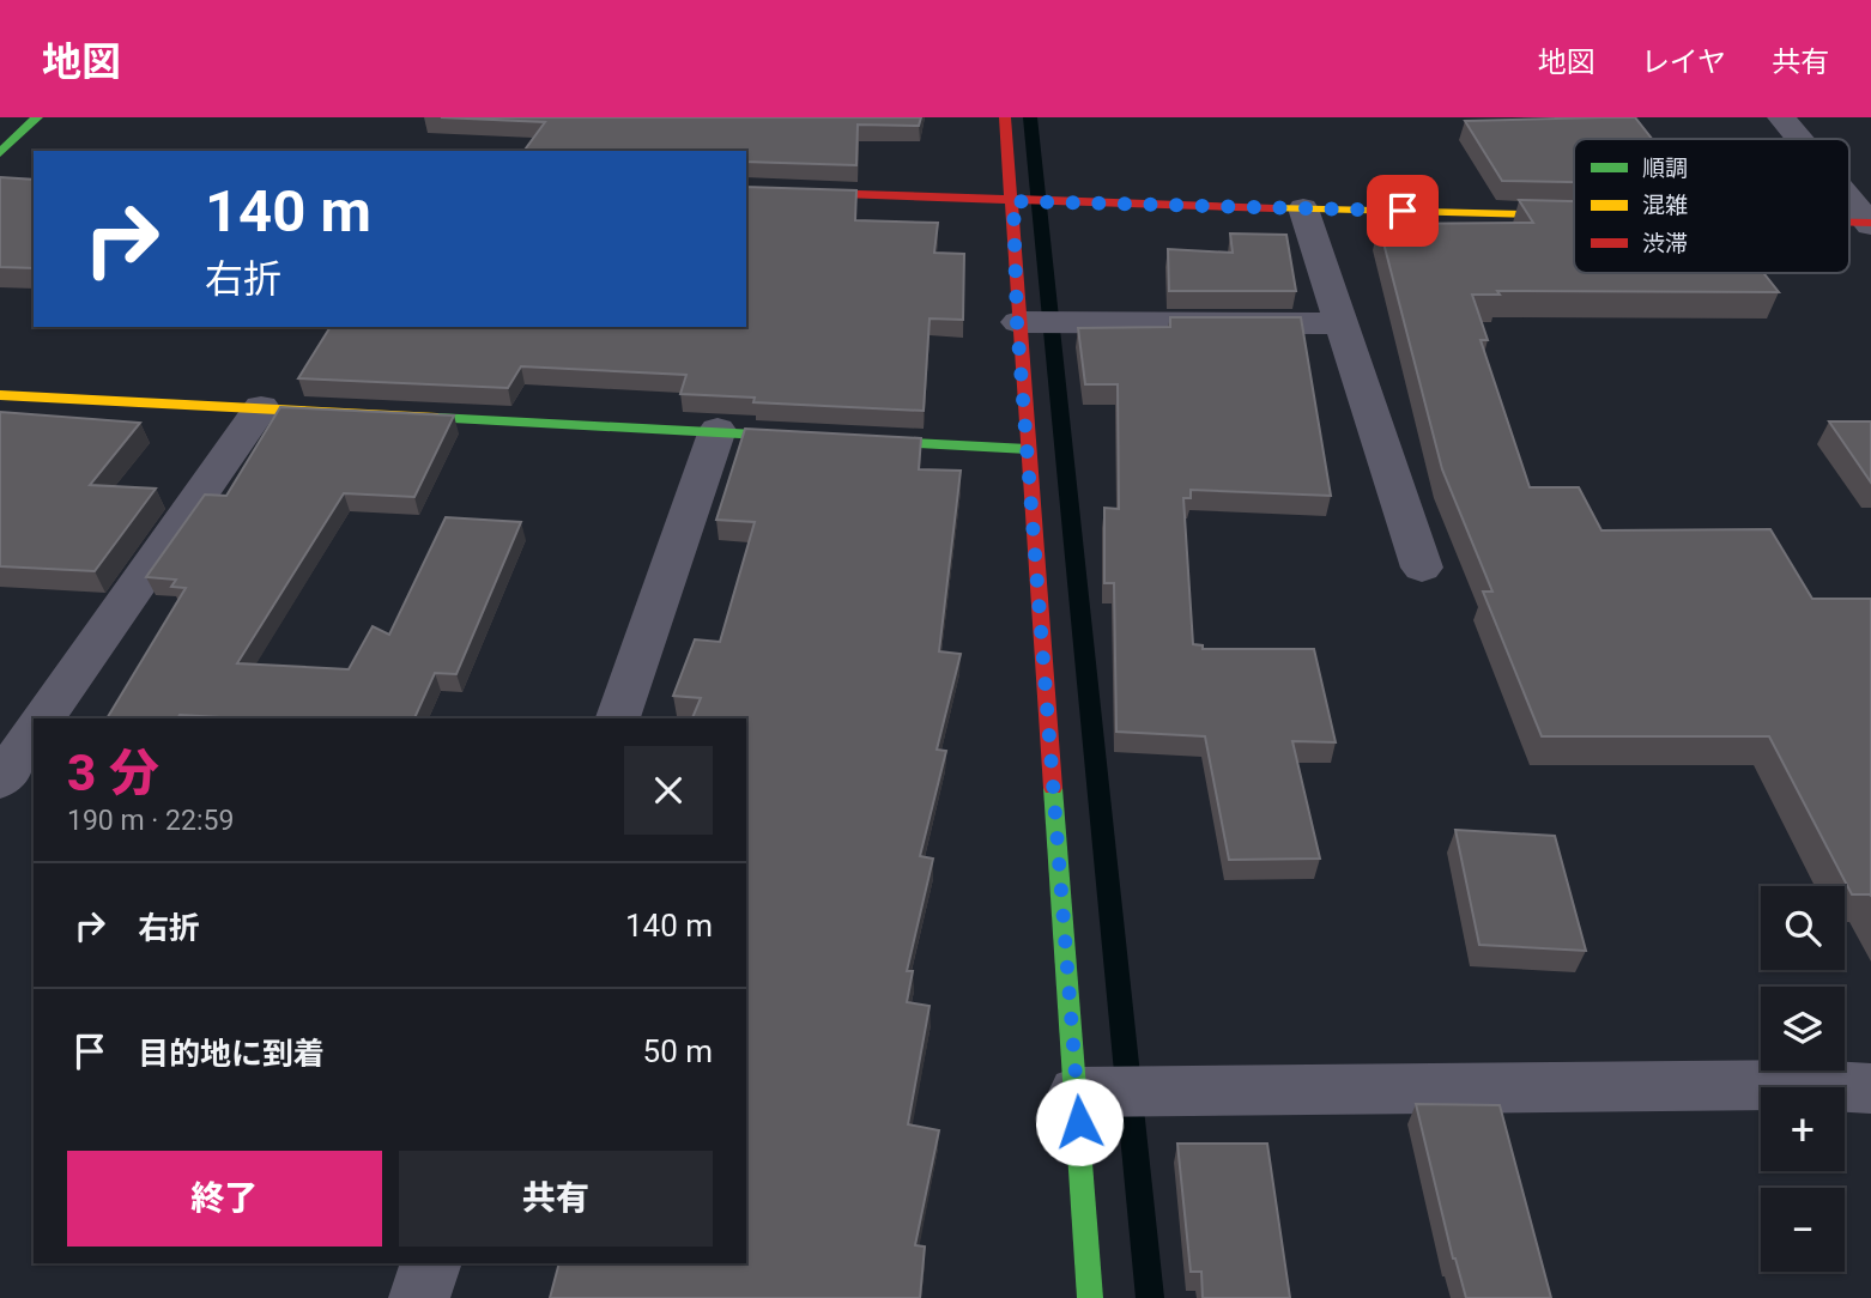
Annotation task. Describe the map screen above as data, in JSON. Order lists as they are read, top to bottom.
{
  "legend": ["順調", "混雑", "渋滞"],
  "page": {
    "header": "地図",
    "nav": ["地図", "レイヤ", "共有"],
    "turn": ["140 m", "右折"],
    "heading": ["3 分", "190 m · 22:59"],
    "list": [
      {
        "name": "右折",
        "value": "140 m"
      },
      {
        "name": "目的地に到着",
        "value": "50 m"
      }
    ],
    "map_buttons": ["+", "−"],
    "buttons": ["終了", "共有"]
  }
}
